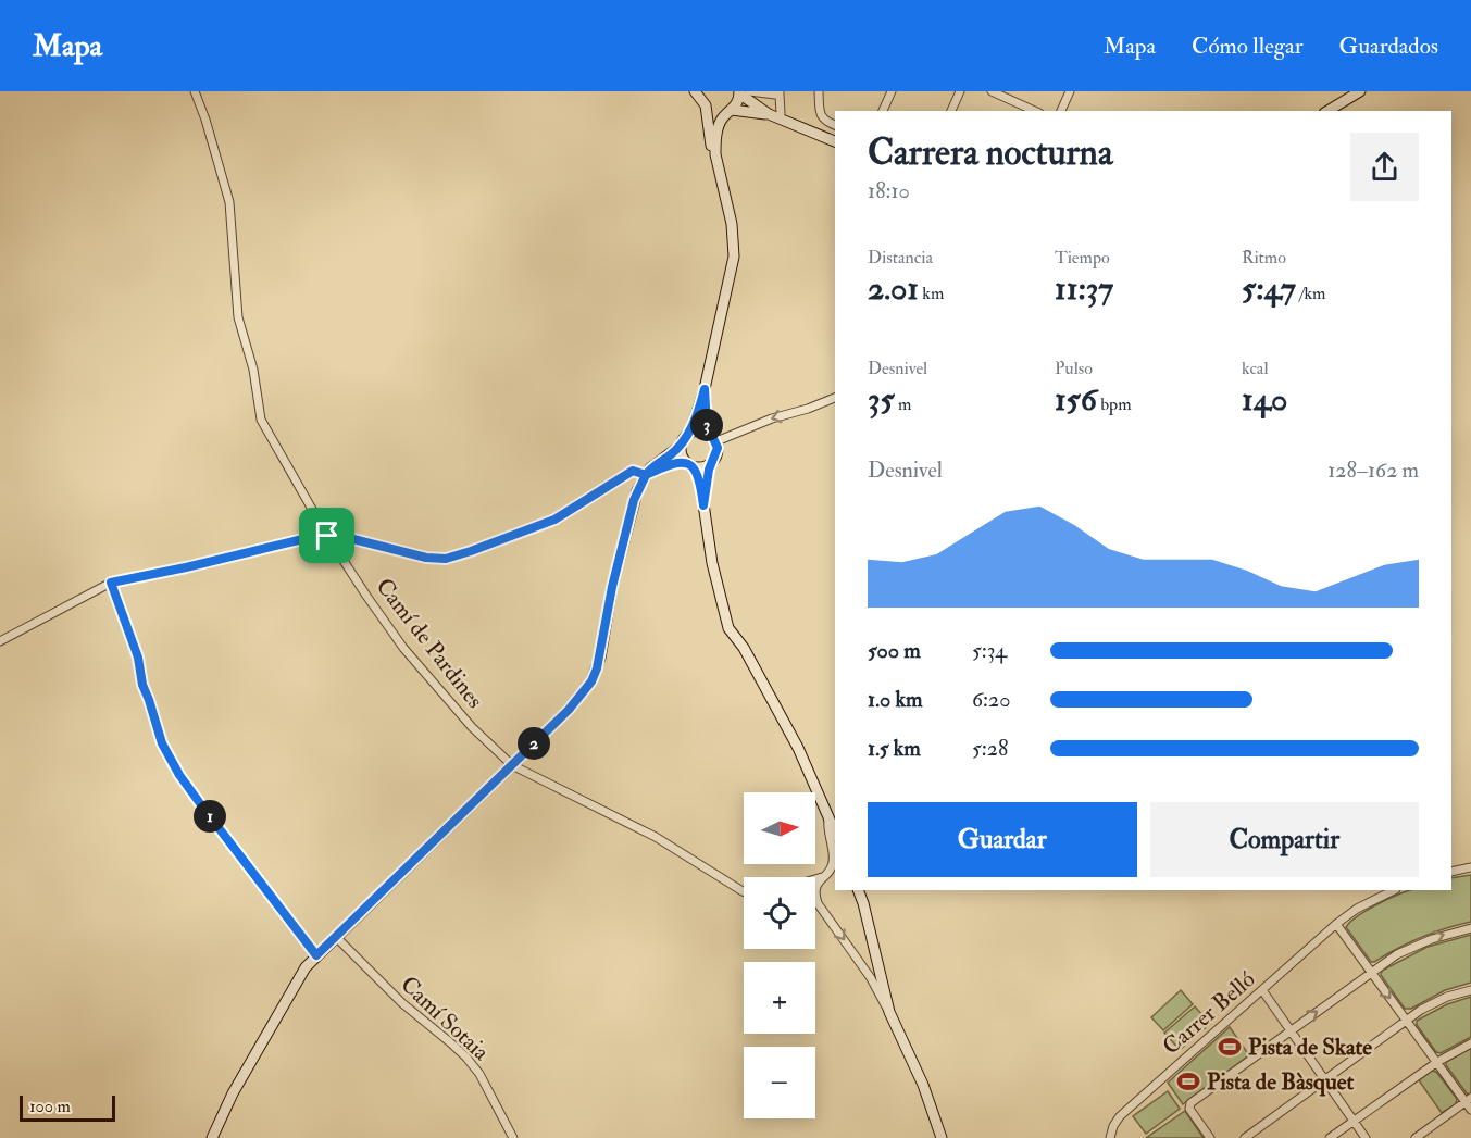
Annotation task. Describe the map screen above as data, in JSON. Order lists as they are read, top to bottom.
{
  "streets": {
    "street": ["Camí de Pardines", "Carrer Belló", "Camí Sotaia"]
  },
  "places": {
    "sports": ["Pista de Skate", "Pista de Bàsquet"]
  },
  "scale_bar": "100 m",
  "north": "right",
  "page": {
    "header": "Mapa",
    "nav": ["Mapa", "Cómo llegar", "Guardados"],
    "heading": ["Carrera nocturna", "18:10"],
    "stats": [
      ["Distancia", "2.01 km"],
      ["Tiempo", "11:37"],
      ["Ritmo", "5:47 /km"],
      ["Desnivel", "35 m"],
      ["Pulso", "156 bpm"],
      ["kcal", "140"]
    ],
    "pins": ["3", "2", "1"],
    "chart": ["Desnivel", "128–162 m"],
    "list": [
      {
        "name": "500 m",
        "note": "5:34"
      },
      {
        "name": "1.0 km",
        "note": "6:20"
      },
      {
        "name": "1.5 km",
        "note": "5:28"
      }
    ],
    "buttons": ["Guardar", "Compartir"],
    "map_buttons": ["+", "−"],
    "scale": "100 m"
  }
}
